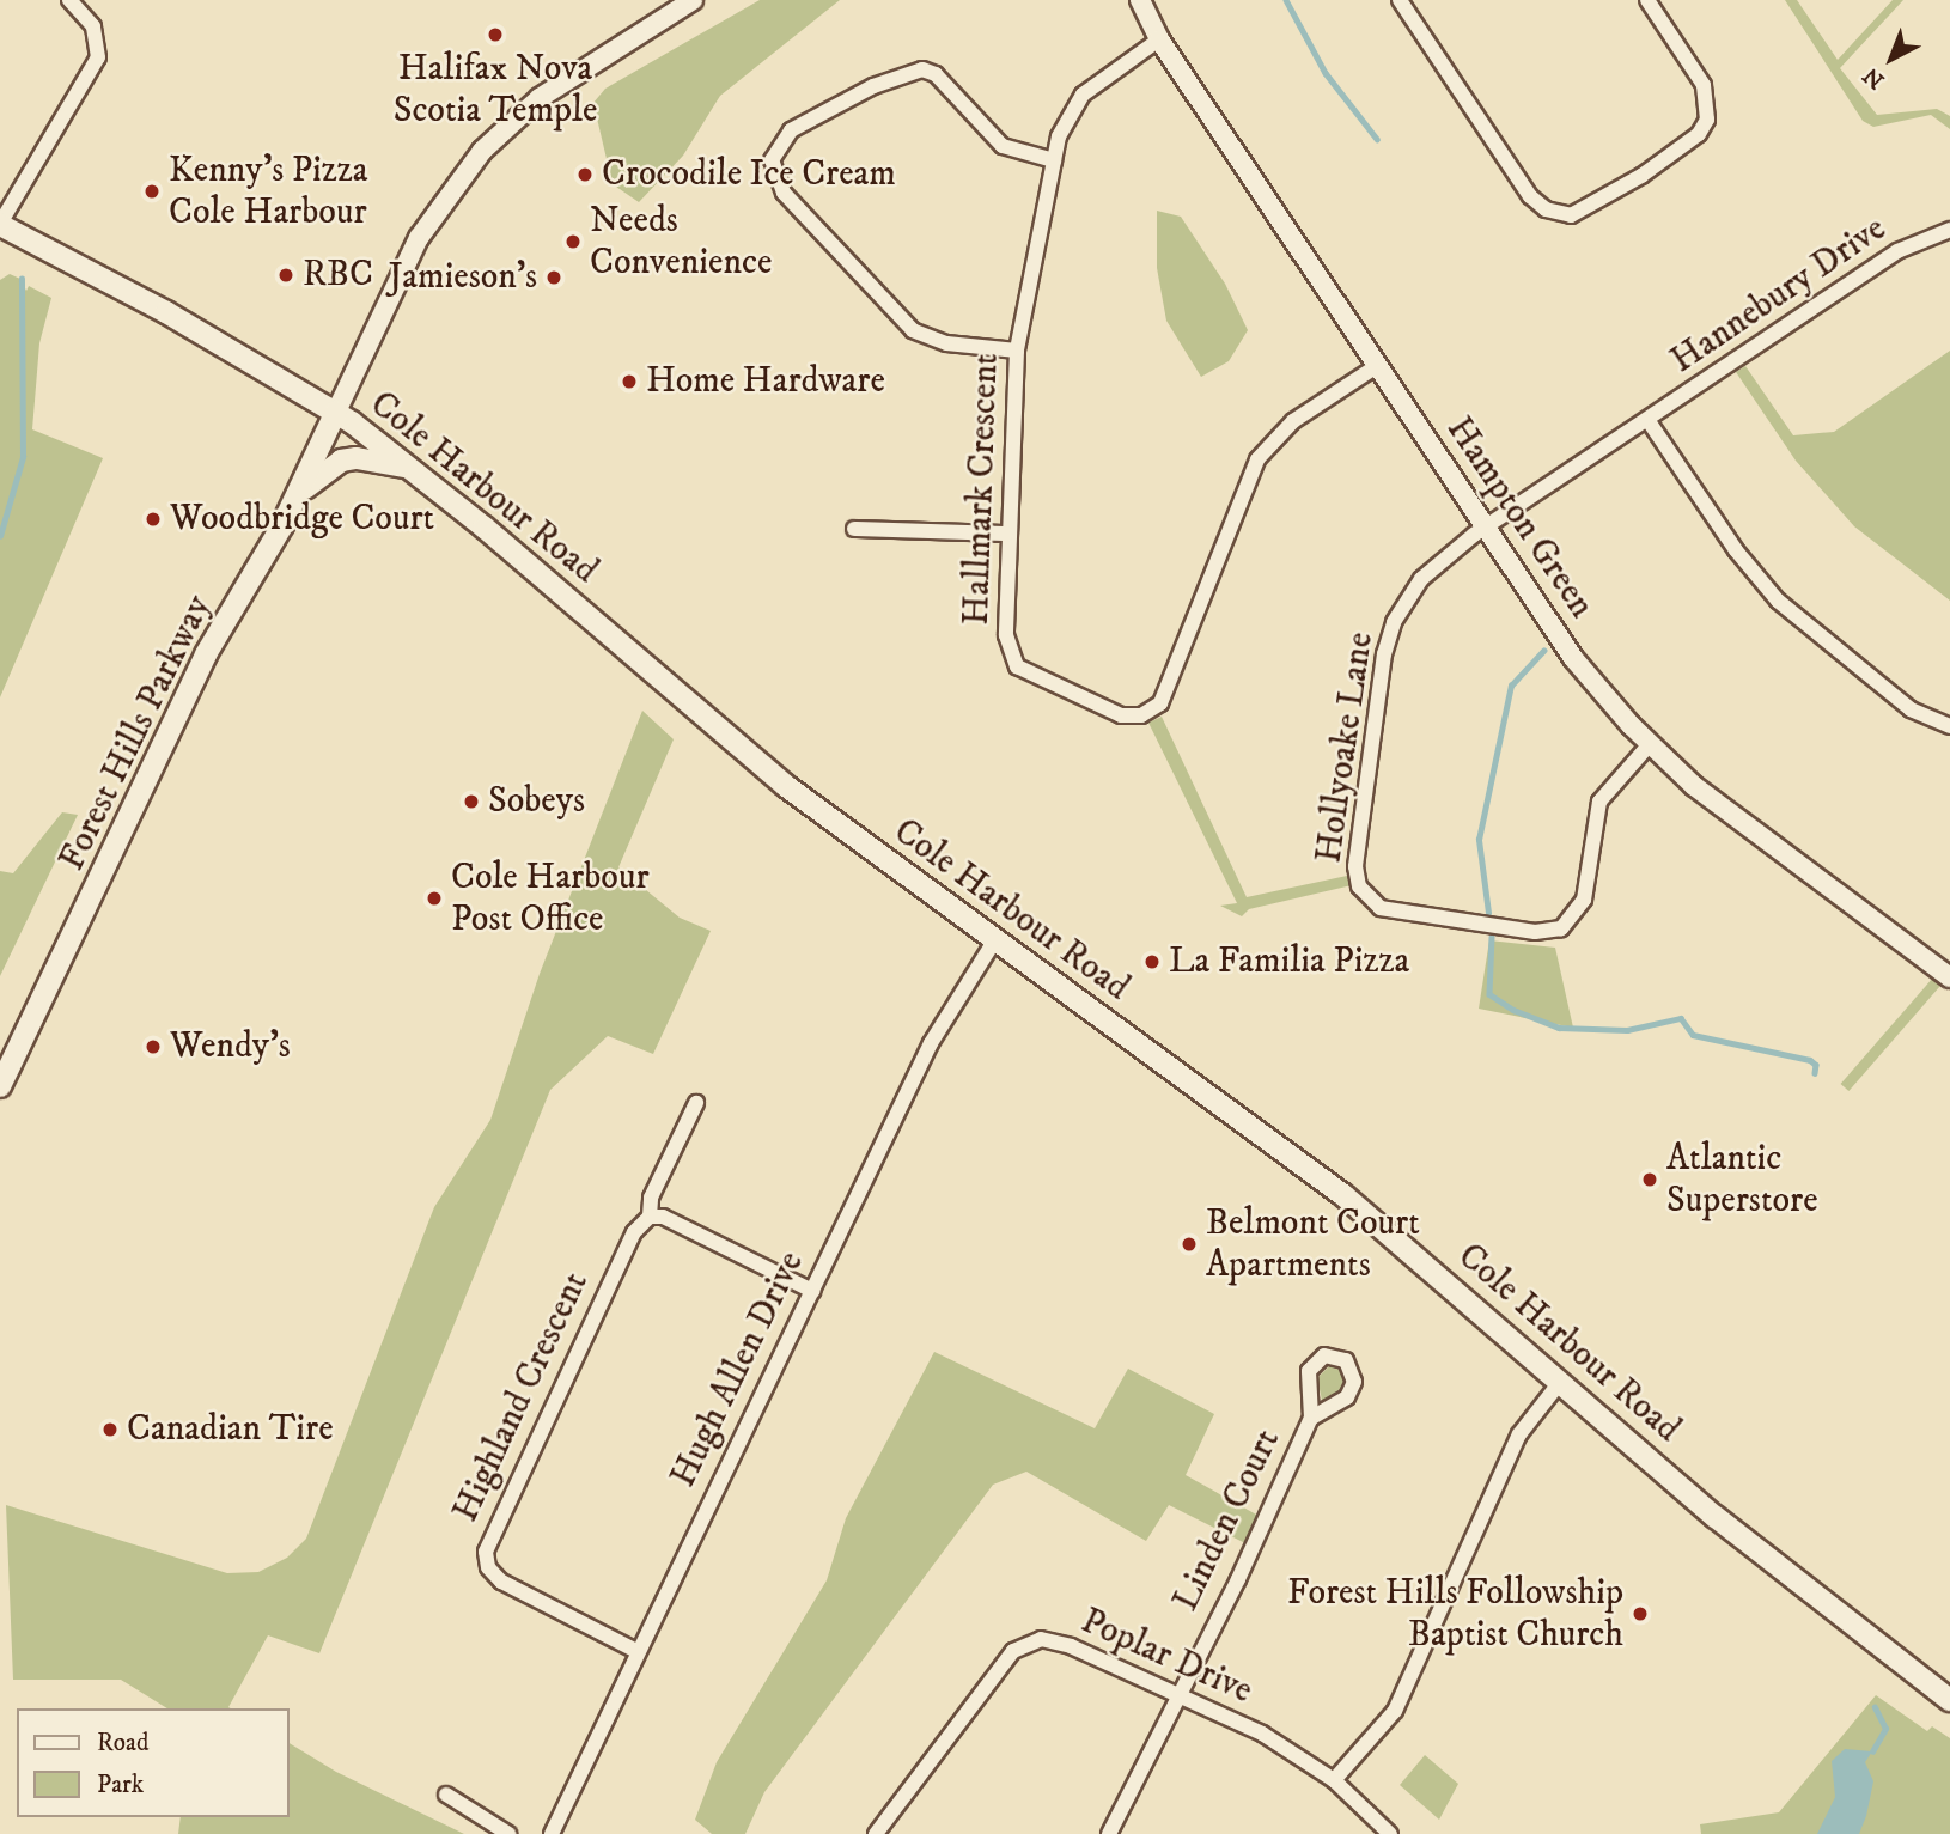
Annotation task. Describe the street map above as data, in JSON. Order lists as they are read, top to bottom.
{
  "streets": {
    "main road": ["Cole Harbour Road", "Forest Hills Parkway"],
    "street": [
      "Hannebury Drive",
      "Hallmark Crescent",
      "Hampton Green",
      "Hollyoake Lane",
      "Hugh Allen Drive",
      "Highland Crescent",
      "Linden Court",
      "Poplar Drive"
    ]
  },
  "crossings": [
    ["Hannebury Drive", "Hampton Green"],
    ["Hannebury Drive", "Hollyoake Lane"],
    ["Cole Harbour Road", "Forest Hills Parkway"],
    ["Cole Harbour Road", "Hugh Allen Drive"],
    ["Hallmark Crescent", "Hampton Green"],
    ["Hampton Green", "Hollyoake Lane"],
    ["Hugh Allen Drive", "Highland Crescent"],
    ["Linden Court", "Poplar Drive"]
  ],
  "places": [
    "Halifax Nova Scotia Temple",
    "Crocodile Ice Cream",
    "Kenny's Pizza Cole Harbour",
    "Needs Convenience",
    "RBC",
    "Jamieson's",
    "Home Hardware",
    "Woodbridge Court",
    "Sobeys",
    "Cole Harbour Post Office",
    "La Familia Pizza",
    "Wendy's",
    "Atlantic Superstore",
    "Belmont Court Apartments",
    "Canadian Tire",
    "Forest Hills Followship Baptist Church"
  ],
  "legend": ["Road", "Park"],
  "north": "bottom left"
}
